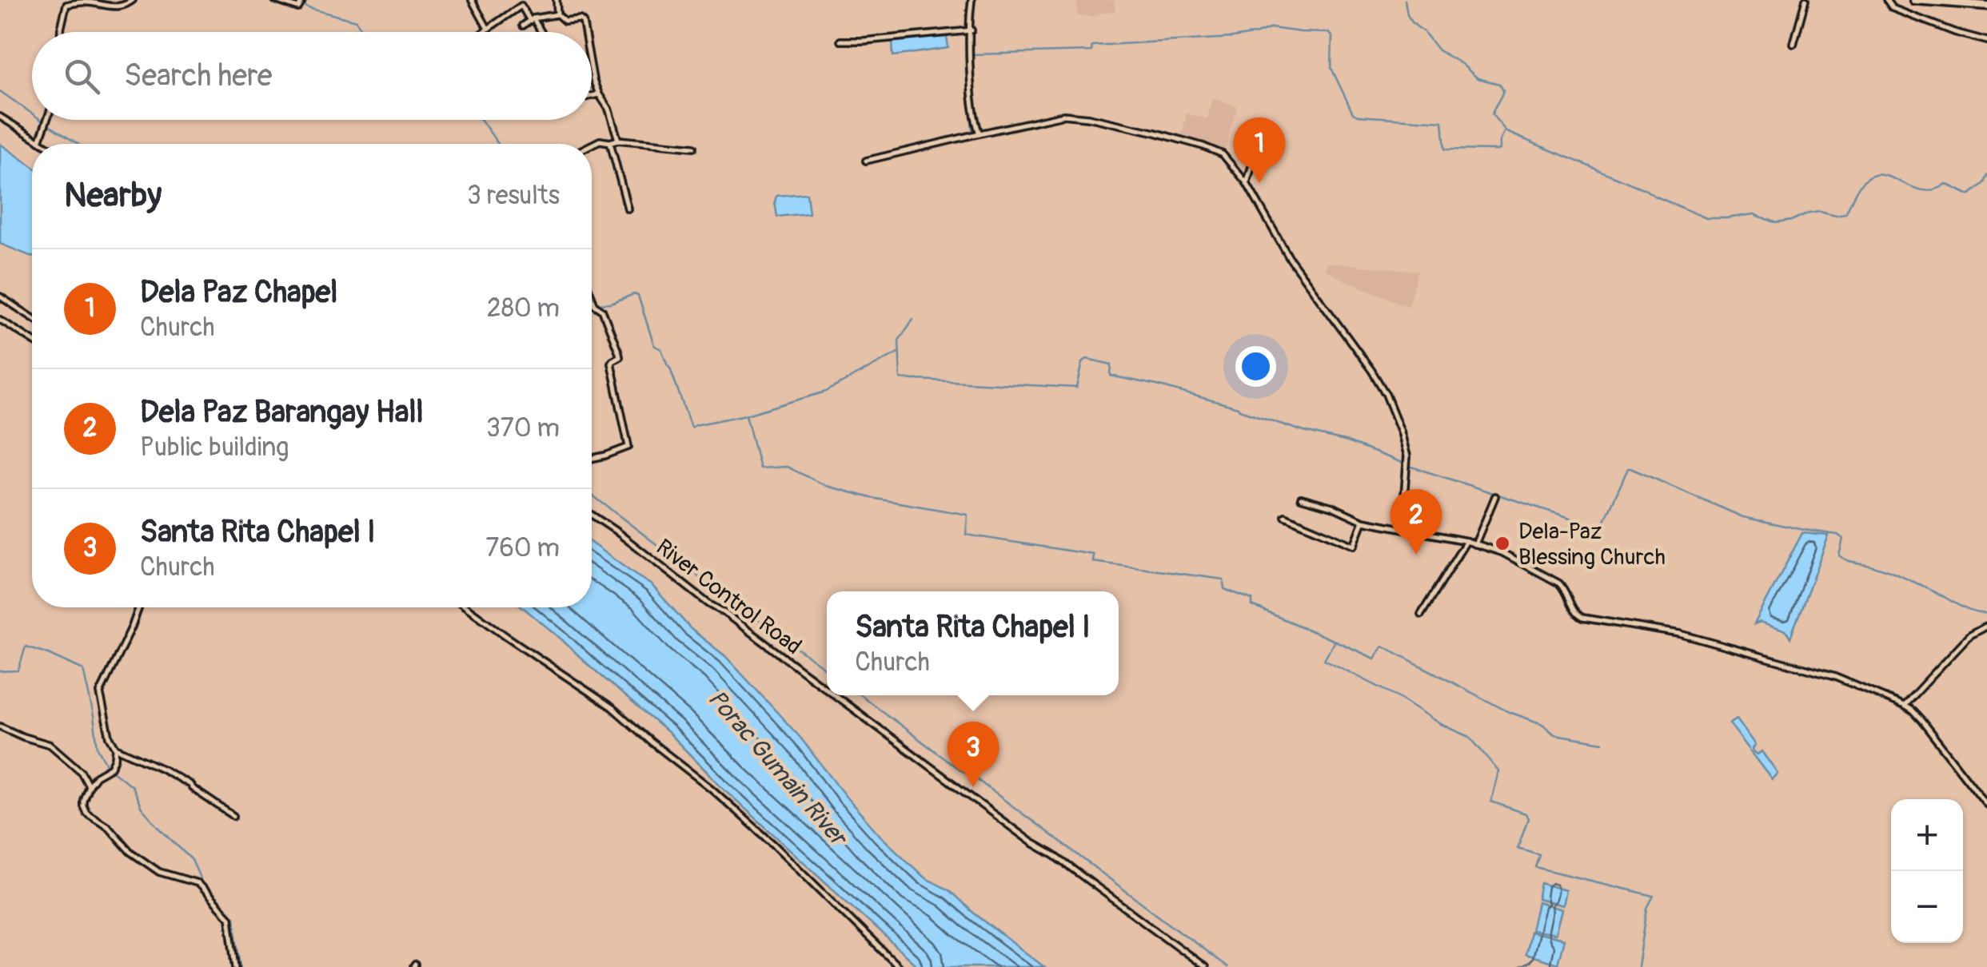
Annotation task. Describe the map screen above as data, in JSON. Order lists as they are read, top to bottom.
{
  "streets": {
    "street": ["River Control Road"]
  },
  "water": ["Porac Gumain River"],
  "places": ["Dela-Paz Blessing Church"],
  "page": {
    "search": "Search here",
    "pins": ["1", "2", "3"],
    "heading": ["Nearby", "3 results"],
    "list": [
      {
        "mark": "1",
        "name": "Dela Paz Chapel",
        "note": "Church",
        "value": "280 m"
      },
      {
        "mark": "2",
        "name": "Dela Paz Barangay Hall",
        "note": "Public building",
        "value": "370 m"
      },
      {
        "mark": "3",
        "name": "Santa Rita Chapel I",
        "note": "Church",
        "value": "760 m"
      }
    ],
    "popup": ["Santa Rita Chapel I", "Church"],
    "map_buttons": ["+", "−"]
  }
}
